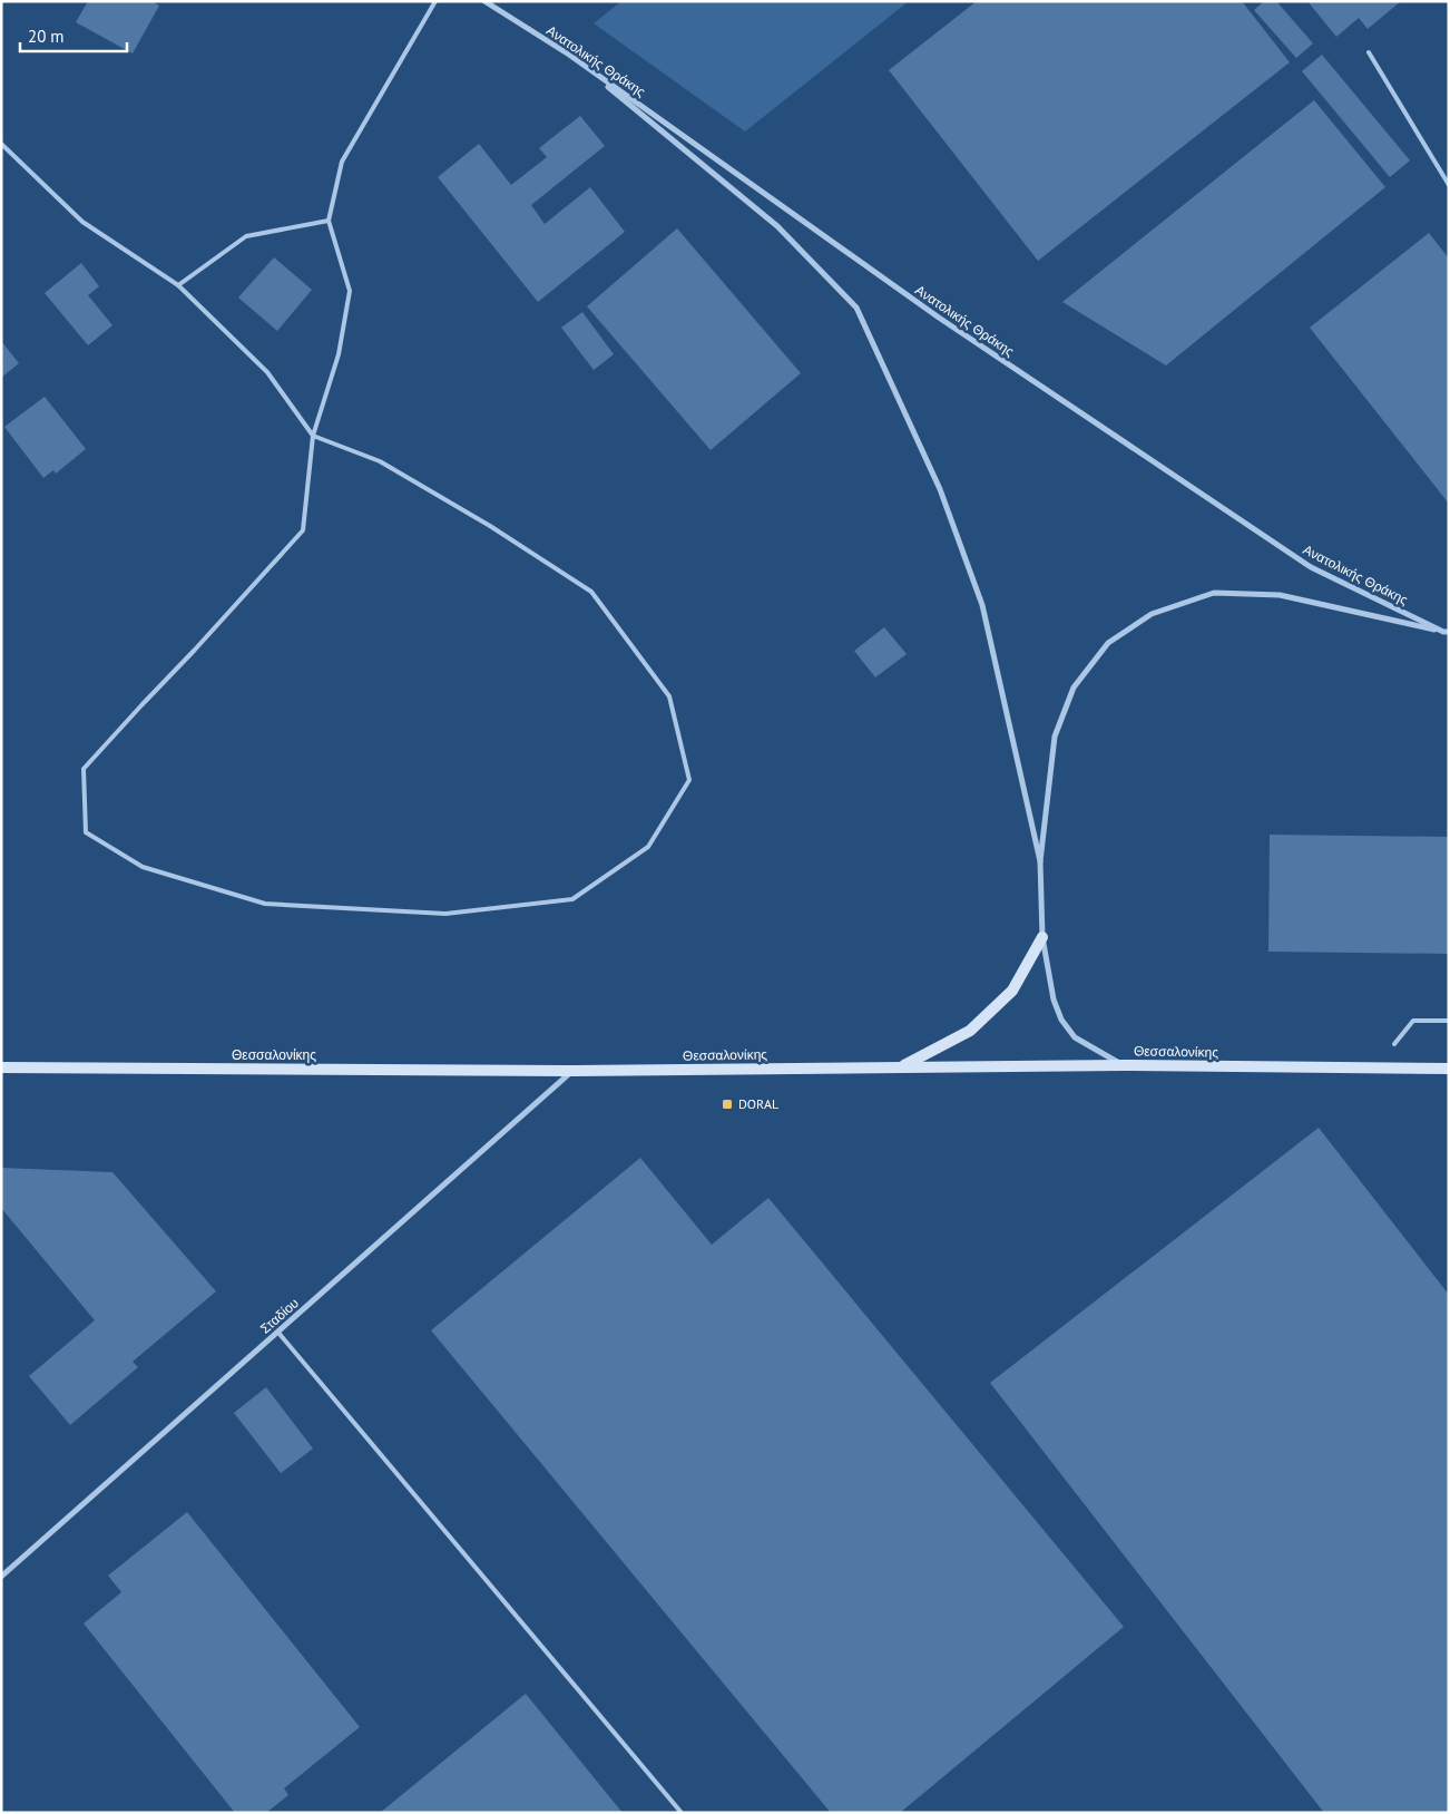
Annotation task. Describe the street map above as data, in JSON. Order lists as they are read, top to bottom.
{
  "streets": {
    "main road": ["Θεσσαλονίκης"],
    "street": ["Ανατολικής Θράκης", "Σταδίου"]
  },
  "crossings": [
    ["Θεσσαλονίκης", "Σταδίου"]
  ],
  "places": {
    "transit": ["DORAL"]
  },
  "scale_bar": "20 m"
}
